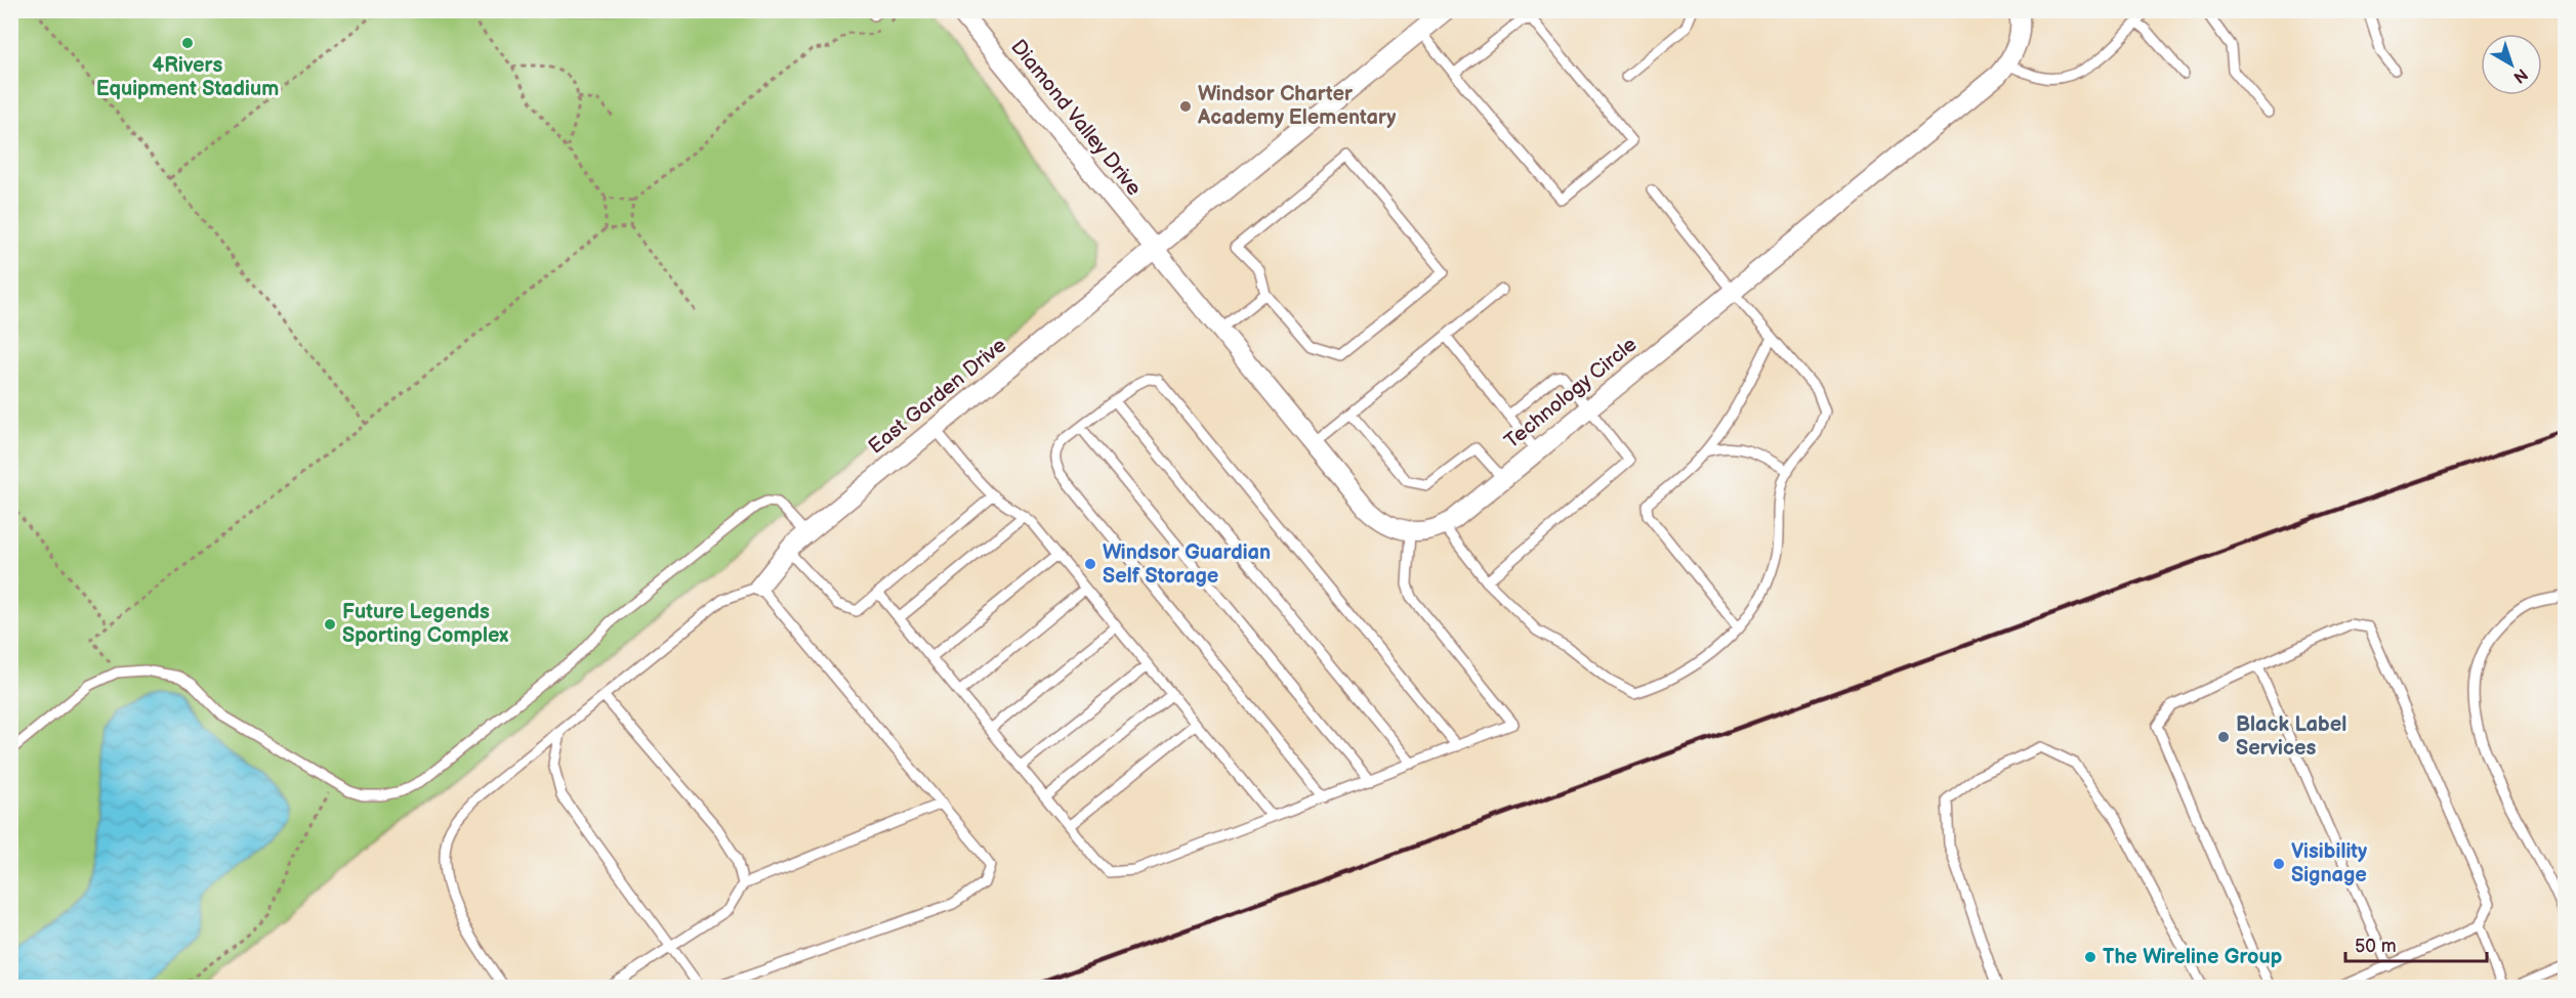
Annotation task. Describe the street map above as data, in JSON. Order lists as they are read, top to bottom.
{
  "streets": {
    "street": ["Diamond Valley Drive", "Technology Circle", "East Garden Drive"]
  },
  "crossings": [
    ["Diamond Valley Drive", "East Garden Drive"]
  ],
  "places": [
    "4Rivers Equipment Stadium",
    "Windsor Charter Academy Elementary",
    "Windsor Guardian Self Storage",
    "Future Legends Sporting Complex",
    "Black Label Services",
    "Visibility Signage",
    "The Wireline Group"
  ],
  "scale_bar": "50 m",
  "north": "bottom right"
}
